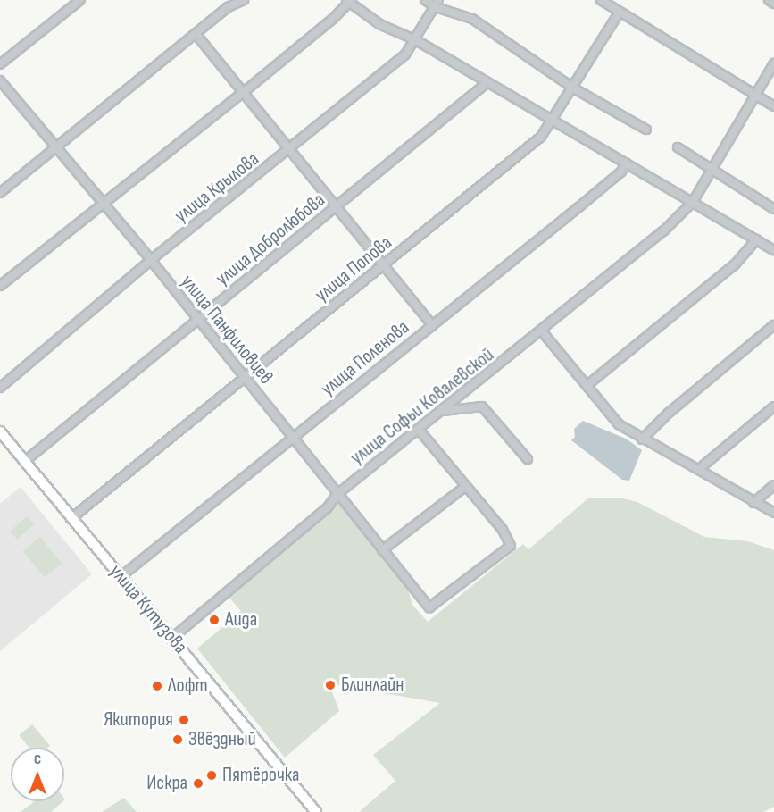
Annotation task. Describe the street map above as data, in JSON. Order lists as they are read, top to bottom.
{
  "streets": {
    "main road": ["улица Кутузова"],
    "street": [
      "улица Крылова",
      "улица Добролюбова",
      "улица Попова",
      "улица Панфиловцев",
      "улица Поленова",
      "улица Софьи Ковалевской"
    ]
  },
  "crossings": [
    ["улица Крылова", "улица Панфиловцев"],
    ["улица Добролюбова", "улица Панфиловцев"],
    ["улица Добролюбова", "улица Кутузова"],
    ["улица Попова", "улица Панфиловцев"],
    ["улица Попова", "улица Кутузова"],
    ["улица Панфиловцев", "улица Поленова"],
    ["улица Панфиловцев", "улица Софьи Ковалевской"],
    ["улица Поленова", "улица Кутузова"],
    ["улица Софьи Ковалевской", "улица Кутузова"]
  ],
  "places": [
    "Аида",
    "Блинлайн",
    "Лофт",
    "Якитория",
    "Звёздный",
    "Пятёрочка",
    "Искра"
  ],
  "north": "top"
}
